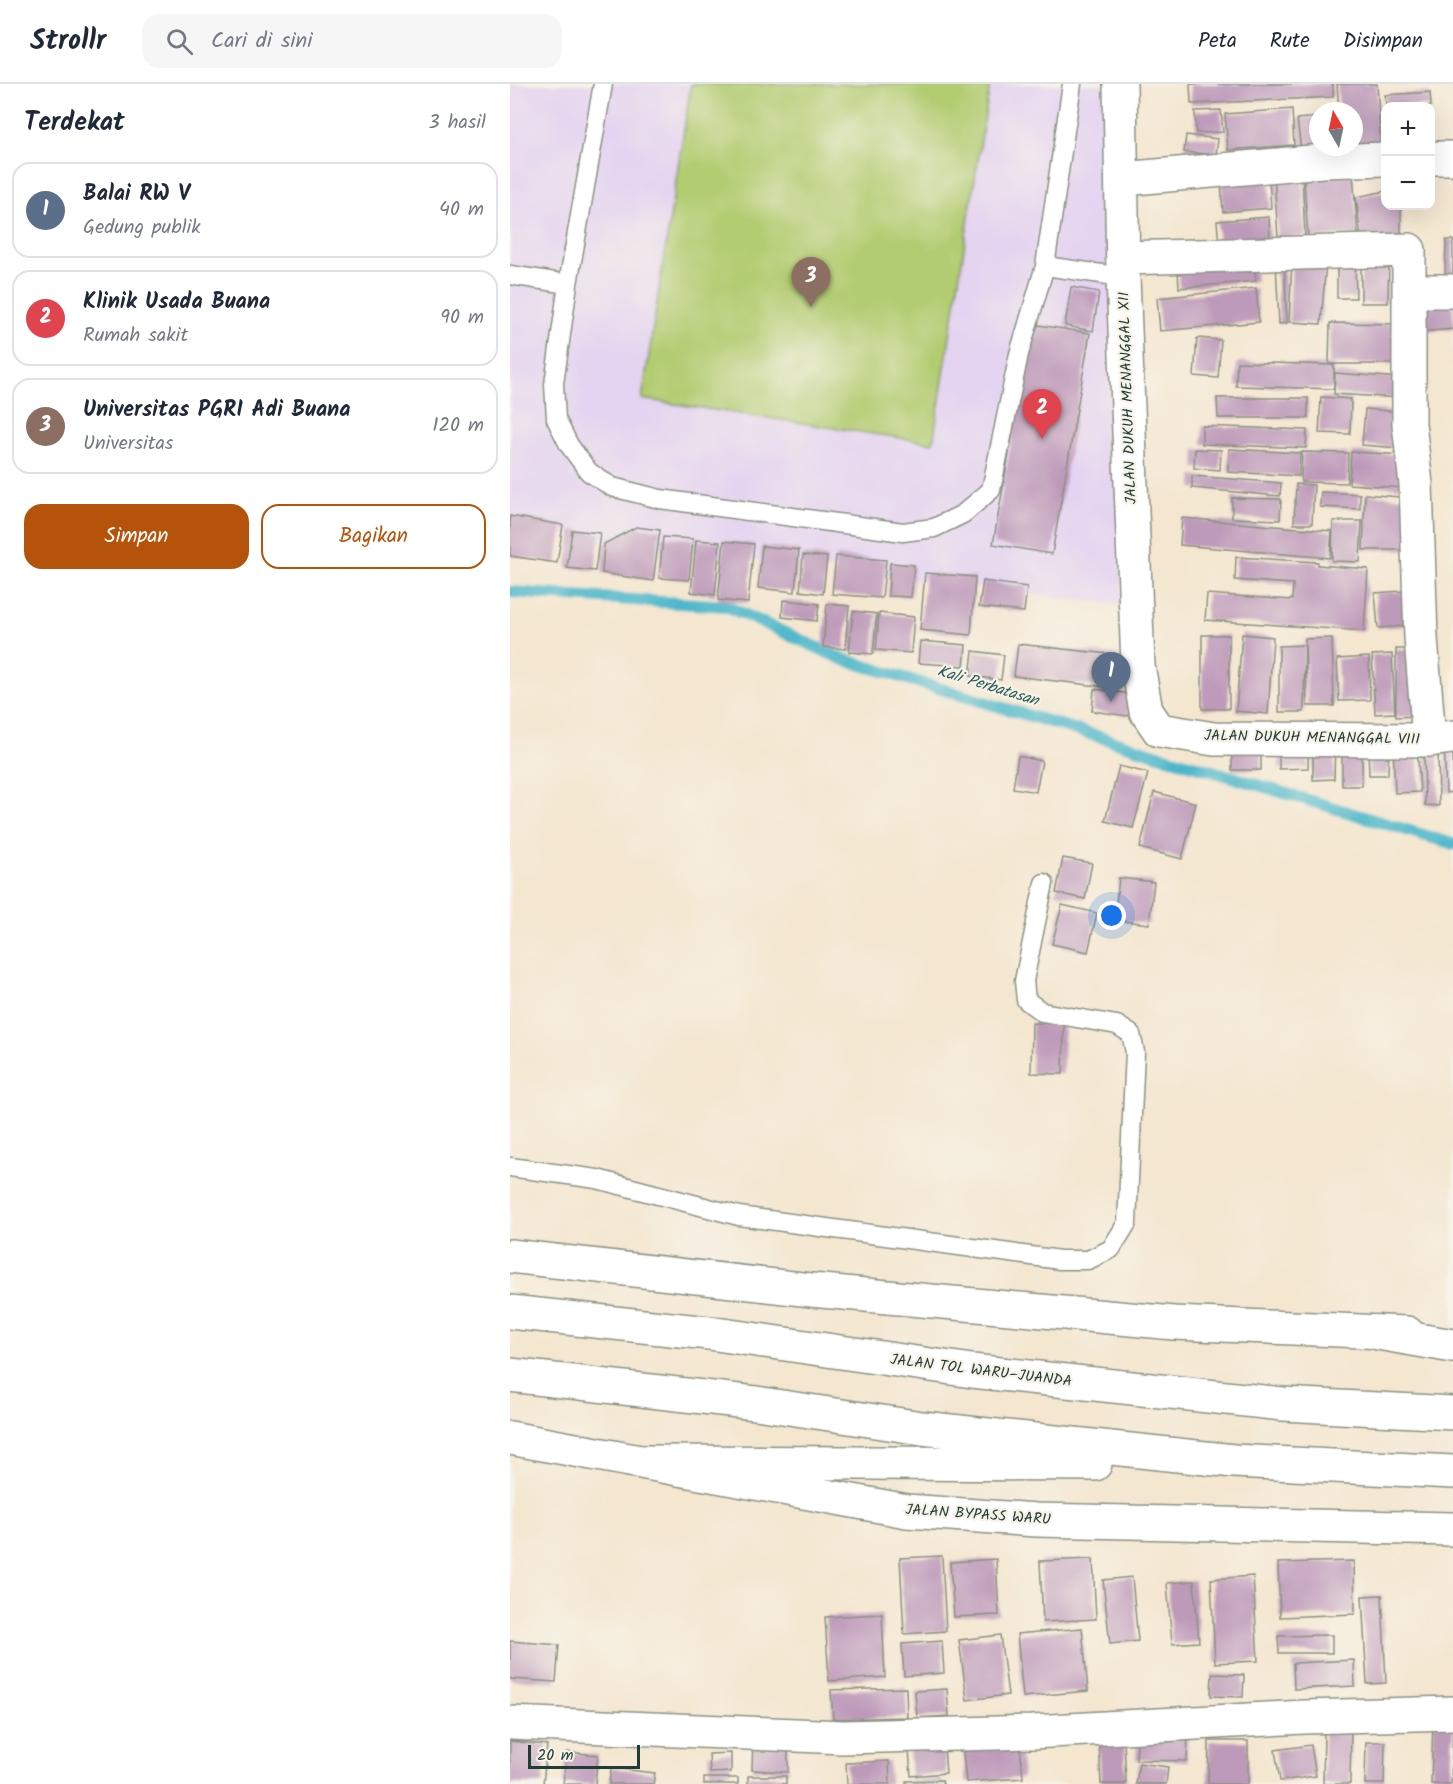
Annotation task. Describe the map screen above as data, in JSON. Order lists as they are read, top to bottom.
{
  "streets": {
    "main road": [
      "JALAN DUKUH MENANGGAL XII",
      "JALAN DUKUH MENANGGAL VIII",
      "JALAN TOL WARU–JUANDA",
      "JALAN BYPASS WARU"
    ]
  },
  "crossings": [
    ["JALAN DUKUH MENANGGAL XII", "JALAN DUKUH MENANGGAL VIII"]
  ],
  "water": ["Kali Perbatasan"],
  "scale_bar": "20 m",
  "north": "top",
  "page": {
    "header": "Strollr",
    "search": "Cari di sini",
    "nav": ["Peta", "Rute", "Disimpan"],
    "heading": ["Terdekat", "3 hasil"],
    "map_buttons": ["+", "−"],
    "list": [
      {
        "mark": "1",
        "name": "Balai RW V",
        "note": "Gedung publik",
        "value": "40 m"
      },
      {
        "mark": "2",
        "name": "Klinik Usada Buana",
        "note": "Rumah sakit",
        "value": "90 m"
      },
      {
        "mark": "3",
        "name": "Universitas PGRI Adi Buana",
        "note": "Universitas",
        "value": "120 m"
      }
    ],
    "pins": ["3", "2", "1"],
    "buttons": ["Simpan", "Bagikan"],
    "scale": "20 m"
  }
}
